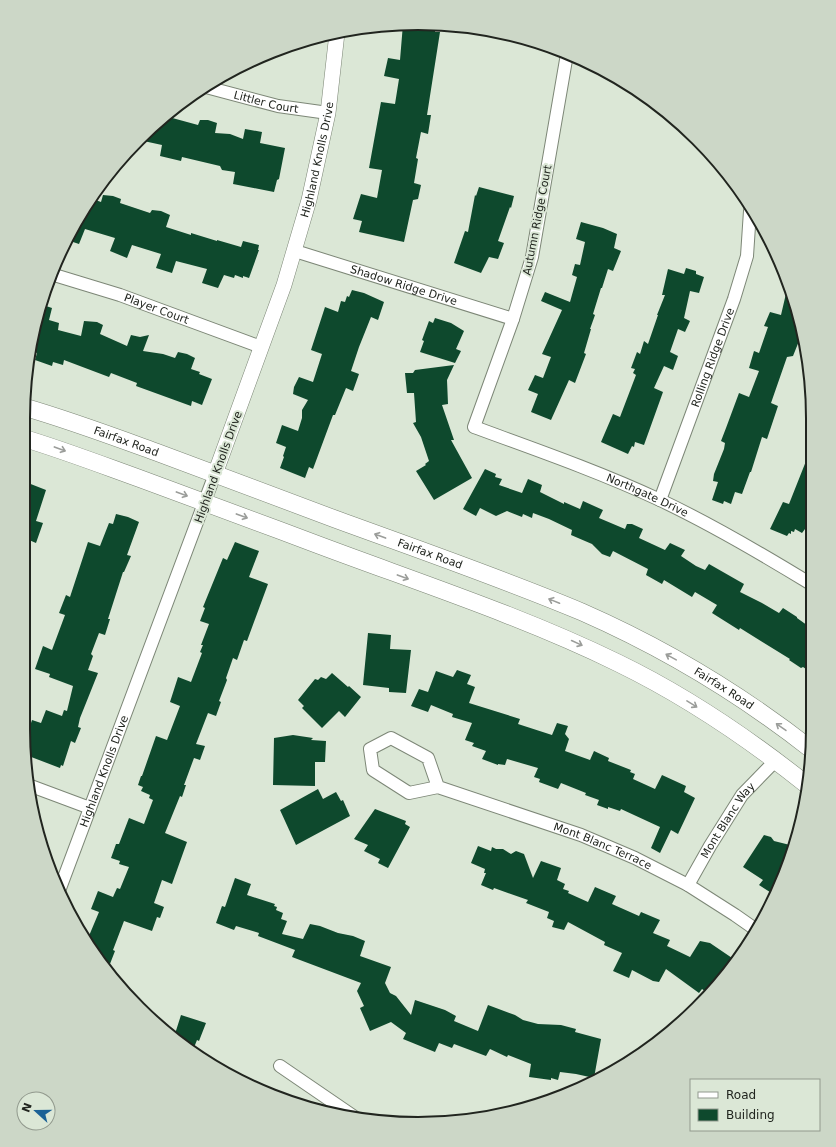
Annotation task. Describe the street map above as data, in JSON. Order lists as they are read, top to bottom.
{
  "streets": {
    "main road": ["Fairfax Road"],
    "street": [
      "Littler Court",
      "Highland Knolls Drive",
      "Autumn Ridge Court",
      "Shadow Ridge Drive",
      "Player Court",
      "Rolling Ridge Drive",
      "Northgate Drive",
      "Mont Blanc Way",
      "Mont Blanc Terrace"
    ]
  },
  "crossings": [
    ["Littler Court", "Highland Knolls Drive"],
    ["Highland Knolls Drive", "Shadow Ridge Drive"],
    ["Highland Knolls Drive", "Player Court"],
    ["Highland Knolls Drive", "Fairfax Road"],
    ["Autumn Ridge Court", "Shadow Ridge Drive"],
    ["Autumn Ridge Court", "Northgate Drive"],
    ["Rolling Ridge Drive", "Northgate Drive"],
    ["Mont Blanc Way", "Mont Blanc Terrace"]
  ],
  "legend": ["Road", "Building"],
  "north": "left"
}
